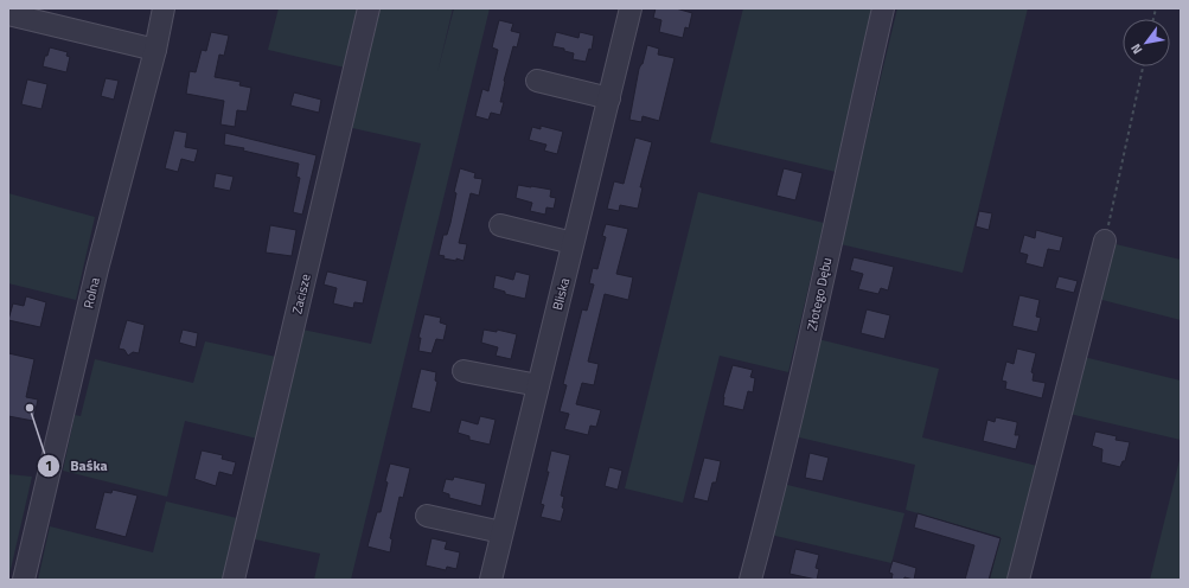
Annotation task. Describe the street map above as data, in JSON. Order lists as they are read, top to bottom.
{
  "streets": {
    "street": [
      "Rolna",
      "Zacisze",
      "Bliska",
      "Złotego Dębu"
    ]
  },
  "places": ["Baśka"],
  "north": "bottom left"
}
